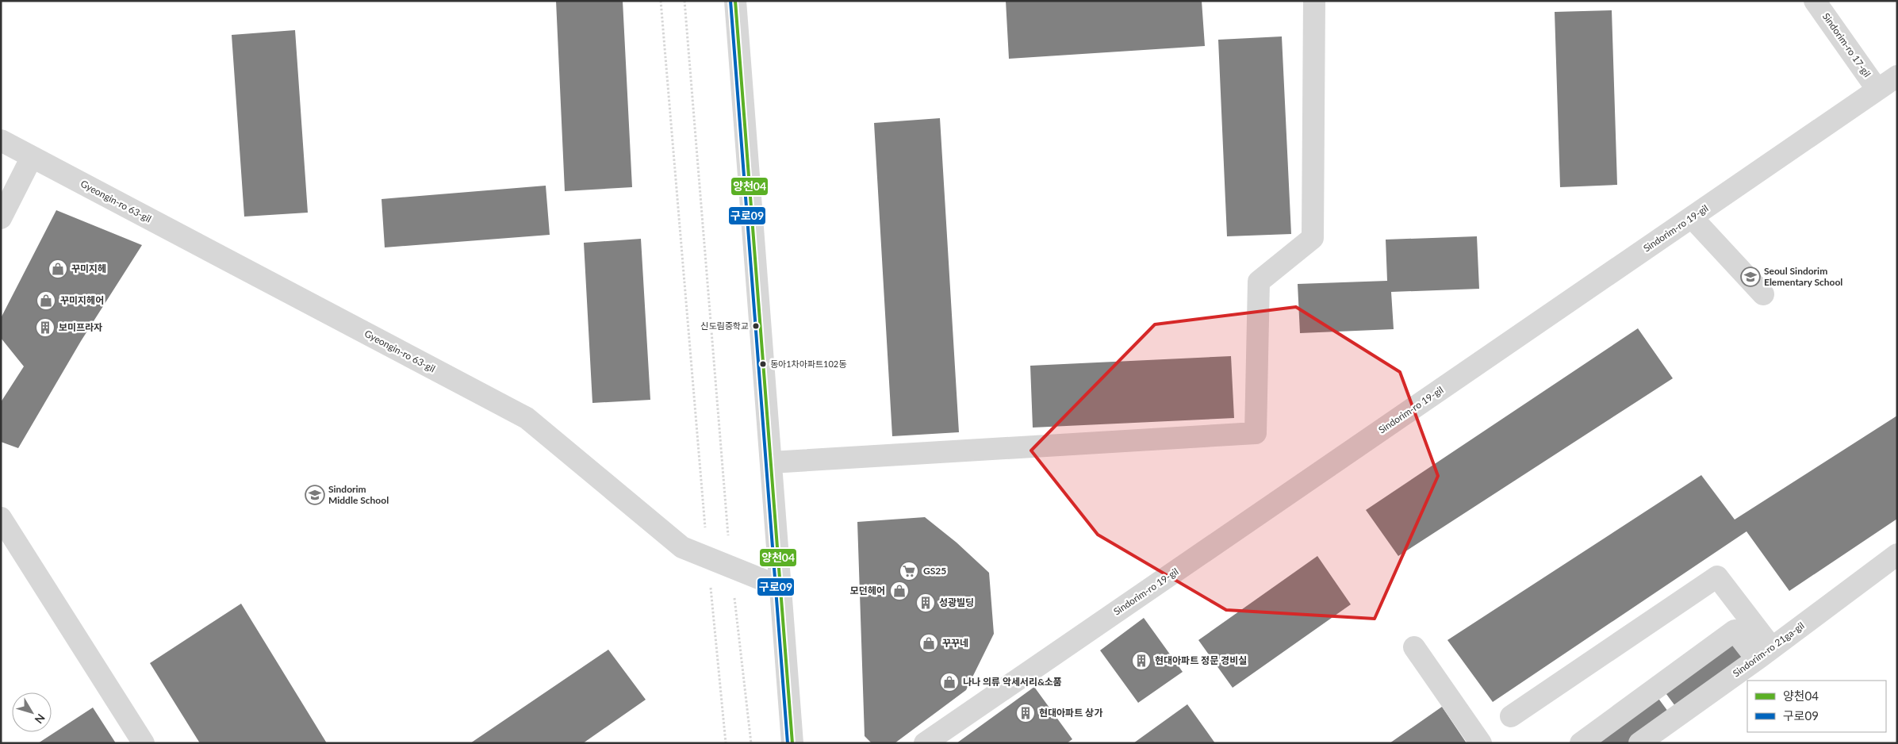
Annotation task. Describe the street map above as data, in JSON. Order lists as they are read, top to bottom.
{
  "streets": {
    "street": [
      "Sindorim-ro 17-gil",
      "Gyeongin-ro 63-gil",
      "Sindorim-ro 19-gil",
      "Sindorim-ro 21ga-gil"
    ]
  },
  "crossings": [
    ["Sindorim-ro 17-gil", "Sindorim-ro 19-gil"]
  ],
  "places": {
    "shop": [
      "꾸미지헤",
      "꾸미지헤어",
      "모던헤어",
      "꾸꾸네",
      "나나 의류 악세서리&소품"
    ],
    "school or university": ["Seoul Sindorim Elementary School", "Sindorim Middle School"],
    "other": ["신도림중학교", "동아1차아파트102동"],
    "building": [
      "보미프라자",
      "성광빌딩",
      "현대아파트 정문 경비실",
      "현대아파트 상가"
    ],
    "supermarket": ["GS25"]
  },
  "lines": ["transit line 양천04", "transit line 구로09"],
  "legend": ["양천04", "구로09"],
  "north": "bottom right"
}
